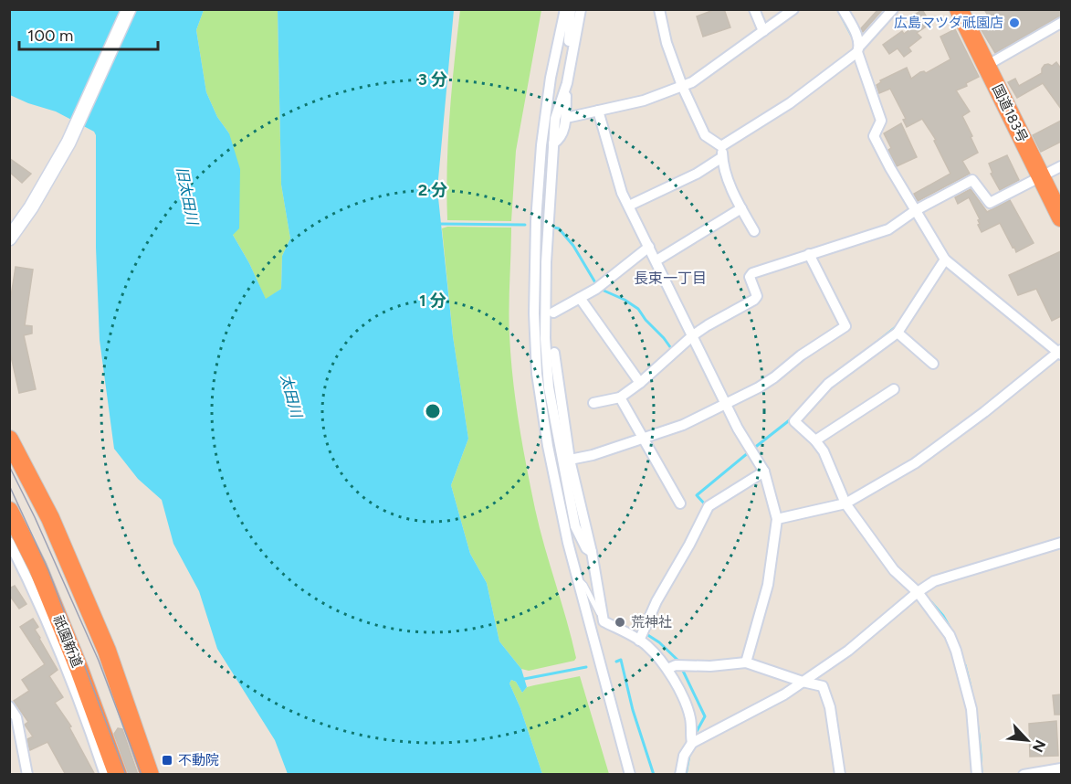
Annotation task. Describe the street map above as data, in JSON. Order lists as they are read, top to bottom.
{
  "streets": {
    "highway": ["国道183号", "祇園新道"]
  },
  "districts": ["長束一丁目"],
  "water": ["旧太田川", "太田川"],
  "places": {
    "other": ["広島マツダ祇園店", "荒神社"],
    "transit": ["不動院"]
  },
  "scale_bar": "100 m",
  "north": "bottom right",
  "rings": ["3 分", "2 分", "1 分"]
}
